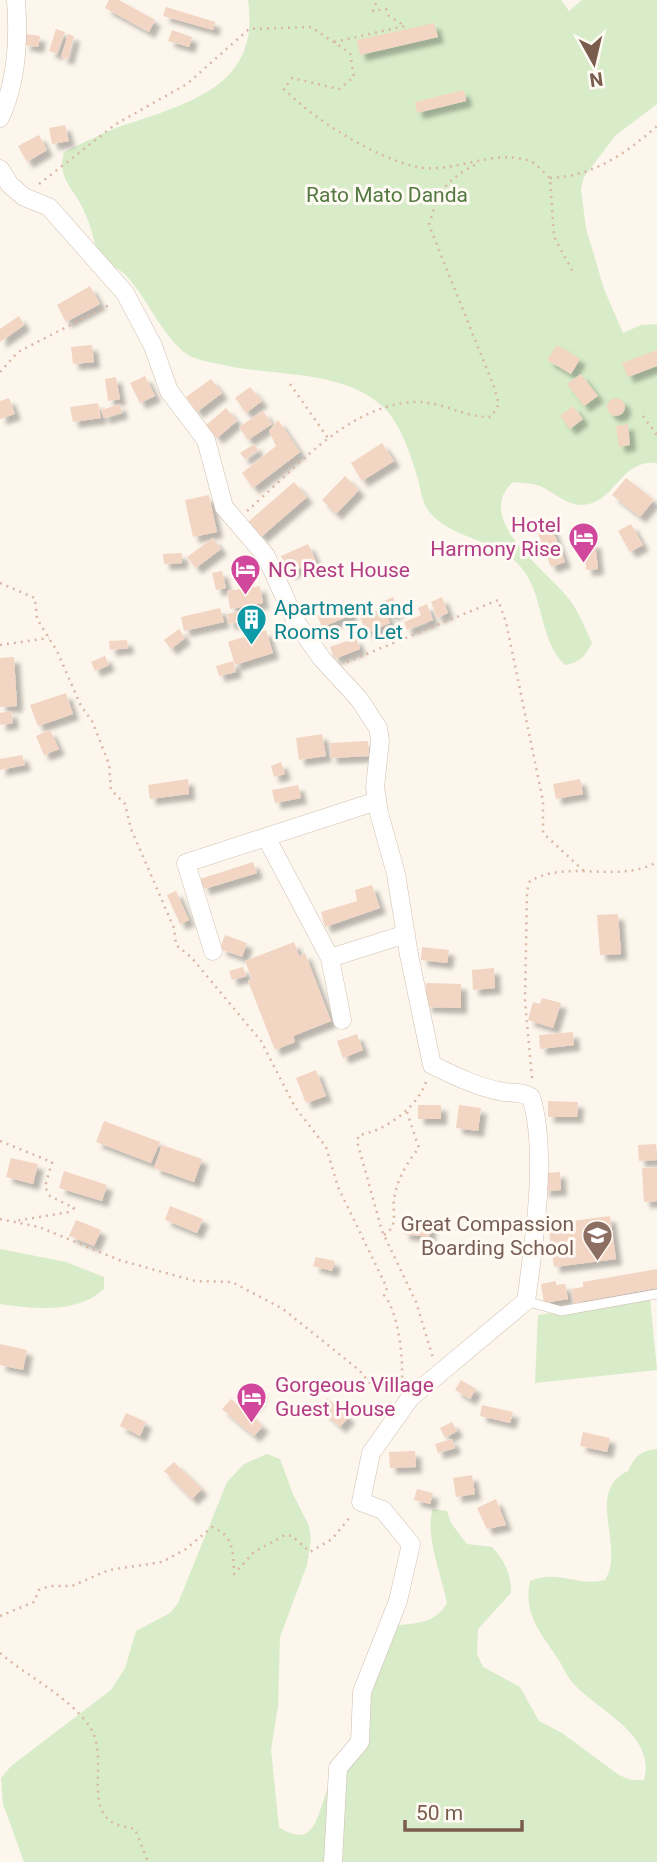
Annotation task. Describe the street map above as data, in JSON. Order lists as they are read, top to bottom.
{
  "parks": ["Rato Mato Danda"],
  "places": {
    "hotel": ["Hotel Harmony Rise", "NG Rest House", "Gorgeous Village Guest House"],
    "building": ["Apartment and Rooms To Let"],
    "school or university": ["Great Compassion Boarding School"]
  },
  "scale_bar": "50 m",
  "north": "bottom"
}
